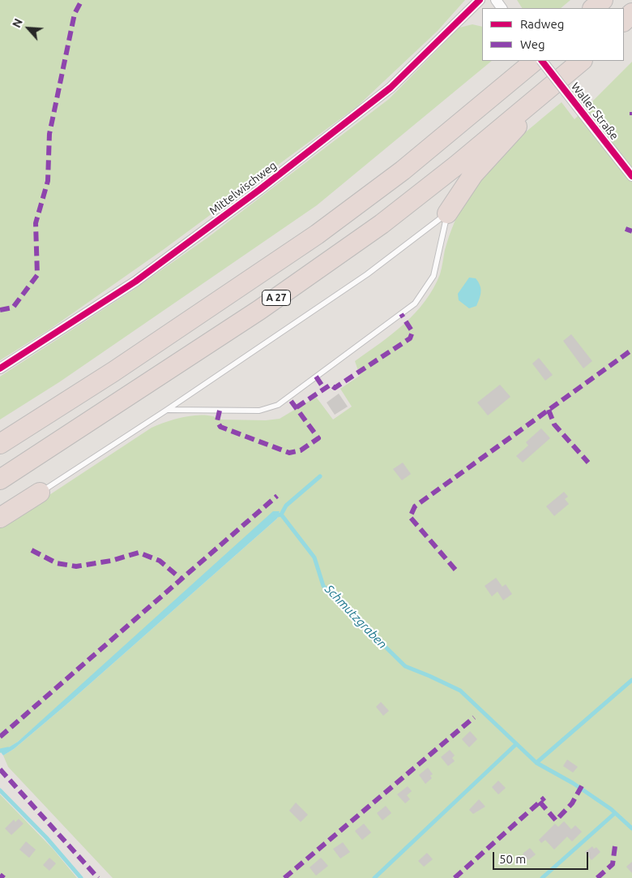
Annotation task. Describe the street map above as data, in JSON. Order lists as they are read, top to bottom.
{
  "streets": {
    "highway": ["A 27"],
    "street": ["Waller Straße", "Mittelwischweg"]
  },
  "water": ["Schmutzgraben"],
  "legend": ["Radweg", "Weg"],
  "scale_bar": "50 m",
  "north": "top left"
}
